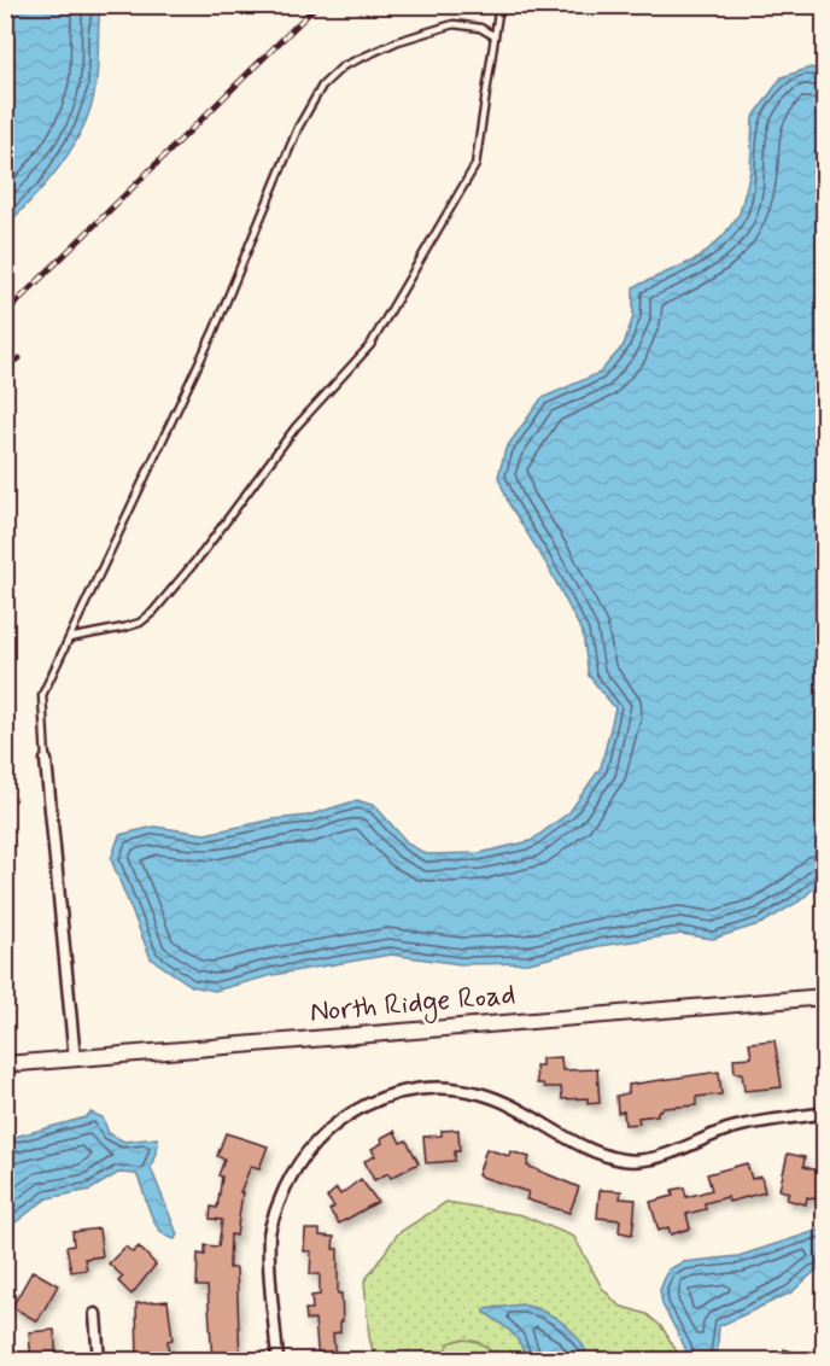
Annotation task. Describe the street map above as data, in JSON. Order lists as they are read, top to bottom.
{
  "streets": {
    "main road": ["North Ridge Road"]
  }
}
